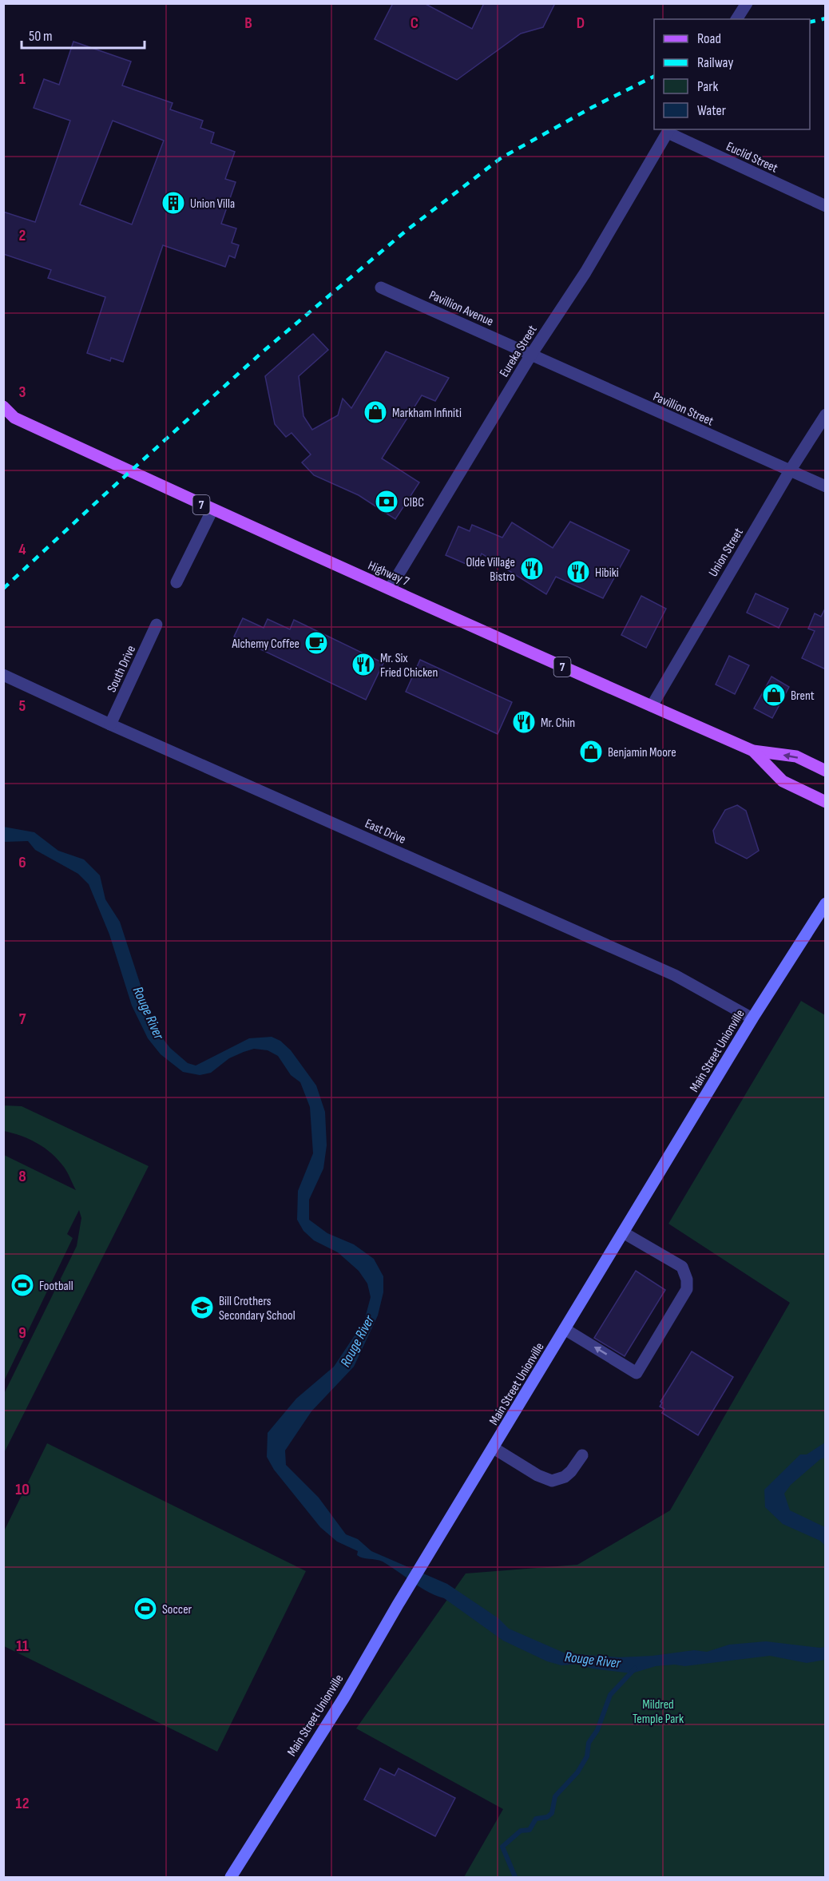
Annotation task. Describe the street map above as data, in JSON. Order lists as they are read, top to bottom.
{
  "streets": {
    "main road": ["7", "Highway 7", "Main Street Unionville"],
    "street": [
      "Euclid Street",
      "Pavillion Avenue",
      "Eureka Street",
      "Pavillion Street",
      "Union Street",
      "South Drive",
      "East Drive"
    ]
  },
  "crossings": [
    ["Euclid Street", "Eureka Street"],
    ["Pavillion Avenue", "Eureka Street"],
    ["Pavillion Avenue", "Pavillion Street"],
    ["Eureka Street", "Pavillion Street"],
    ["Eureka Street", "Highway 7"],
    ["Pavillion Street", "Union Street"],
    ["Union Street", "Highway 7"],
    ["South Drive", "East Drive"],
    ["East Drive", "Main Street Unionville"]
  ],
  "water": ["Rouge River"],
  "parks": ["Mildred Temple Park"],
  "places": {
    "building": ["Union Villa"],
    "shop": ["Markham Infiniti", "Brent", "Benjamin Moore"],
    "bank": ["CIBC"],
    "restaurant": [
      "Olde Village Bistro",
      "Hibiki",
      "Mr. Six Fried Chicken",
      "Mr. Chin"
    ],
    "cafe": ["Alchemy Coffee"],
    "sports": ["Football", "Soccer"],
    "school or university": ["Bill Crothers Secondary School"]
  },
  "legend": [
    "Road",
    "Railway",
    "Park",
    "Water"
  ],
  "scale_bar": "50 m",
  "grid": {
    "columns": ["B", "C", "D"],
    "rows": [
      "1",
      "2",
      "3",
      "4",
      "5",
      "6",
      "7",
      "8",
      "9",
      "10",
      "11",
      "12"
    ]
  }
}
